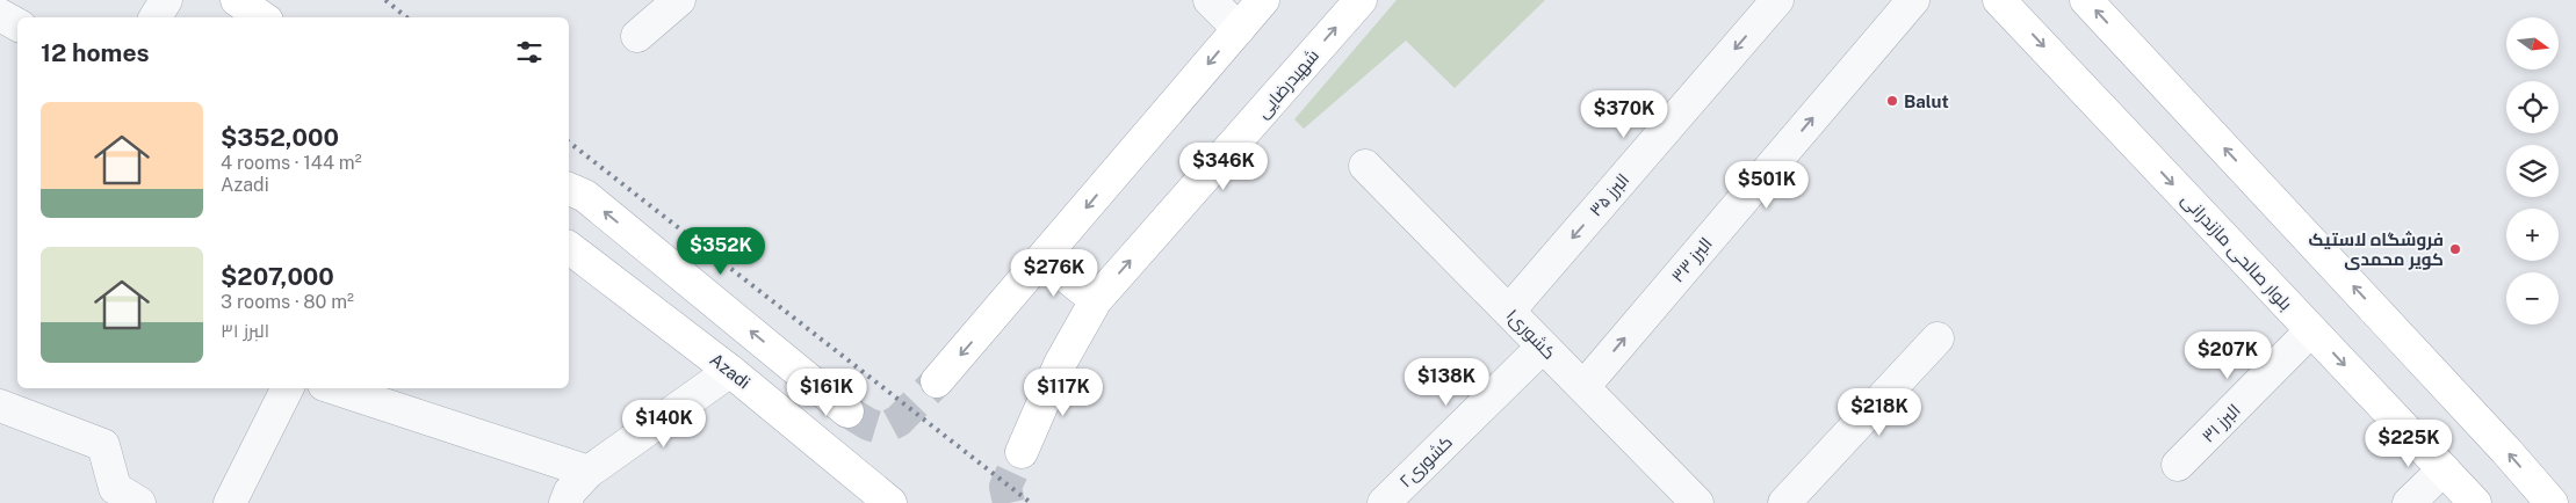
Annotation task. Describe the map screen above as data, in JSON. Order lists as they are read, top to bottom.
{
  "streets": {
    "main road": ["شهیدرضایی", "بلوار صالحی مازندرانی", "Azadi"],
    "street": [
      "البرز ۳۵",
      "البرز ۳۳",
      "کشوری۱",
      "البرز ۳۱",
      "کشوری۲"
    ]
  },
  "crossings": [
    ["البرز ۳۵", "کشوری۱"],
    ["بلوار صالحی مازندرانی", "البرز ۳۱"],
    ["البرز ۳۳", "کشوری۱"],
    ["کشوری۱", "کشوری۲"]
  ],
  "one_way": ["البرز ۳۵"],
  "places": ["Balut", "فروشگاه لاستیک کویر محمدی"],
  "north": "right",
  "page": {
    "map_buttons": ["+", "−"],
    "heading": "12 homes",
    "list": [
      {
        "name": "$352,000",
        "note": "4 rooms · 144 m² · Azadi"
      },
      {
        "name": "$207,000",
        "note": "3 rooms · 80 m² · البرز ۳۱"
      }
    ],
    "price": [
      "$370K",
      "$346K",
      "$501K",
      "$352K",
      "$276K",
      "$207K",
      "$138K",
      "$161K",
      "$117K",
      "$218K",
      "$140K",
      "$225K"
    ]
  }
}
